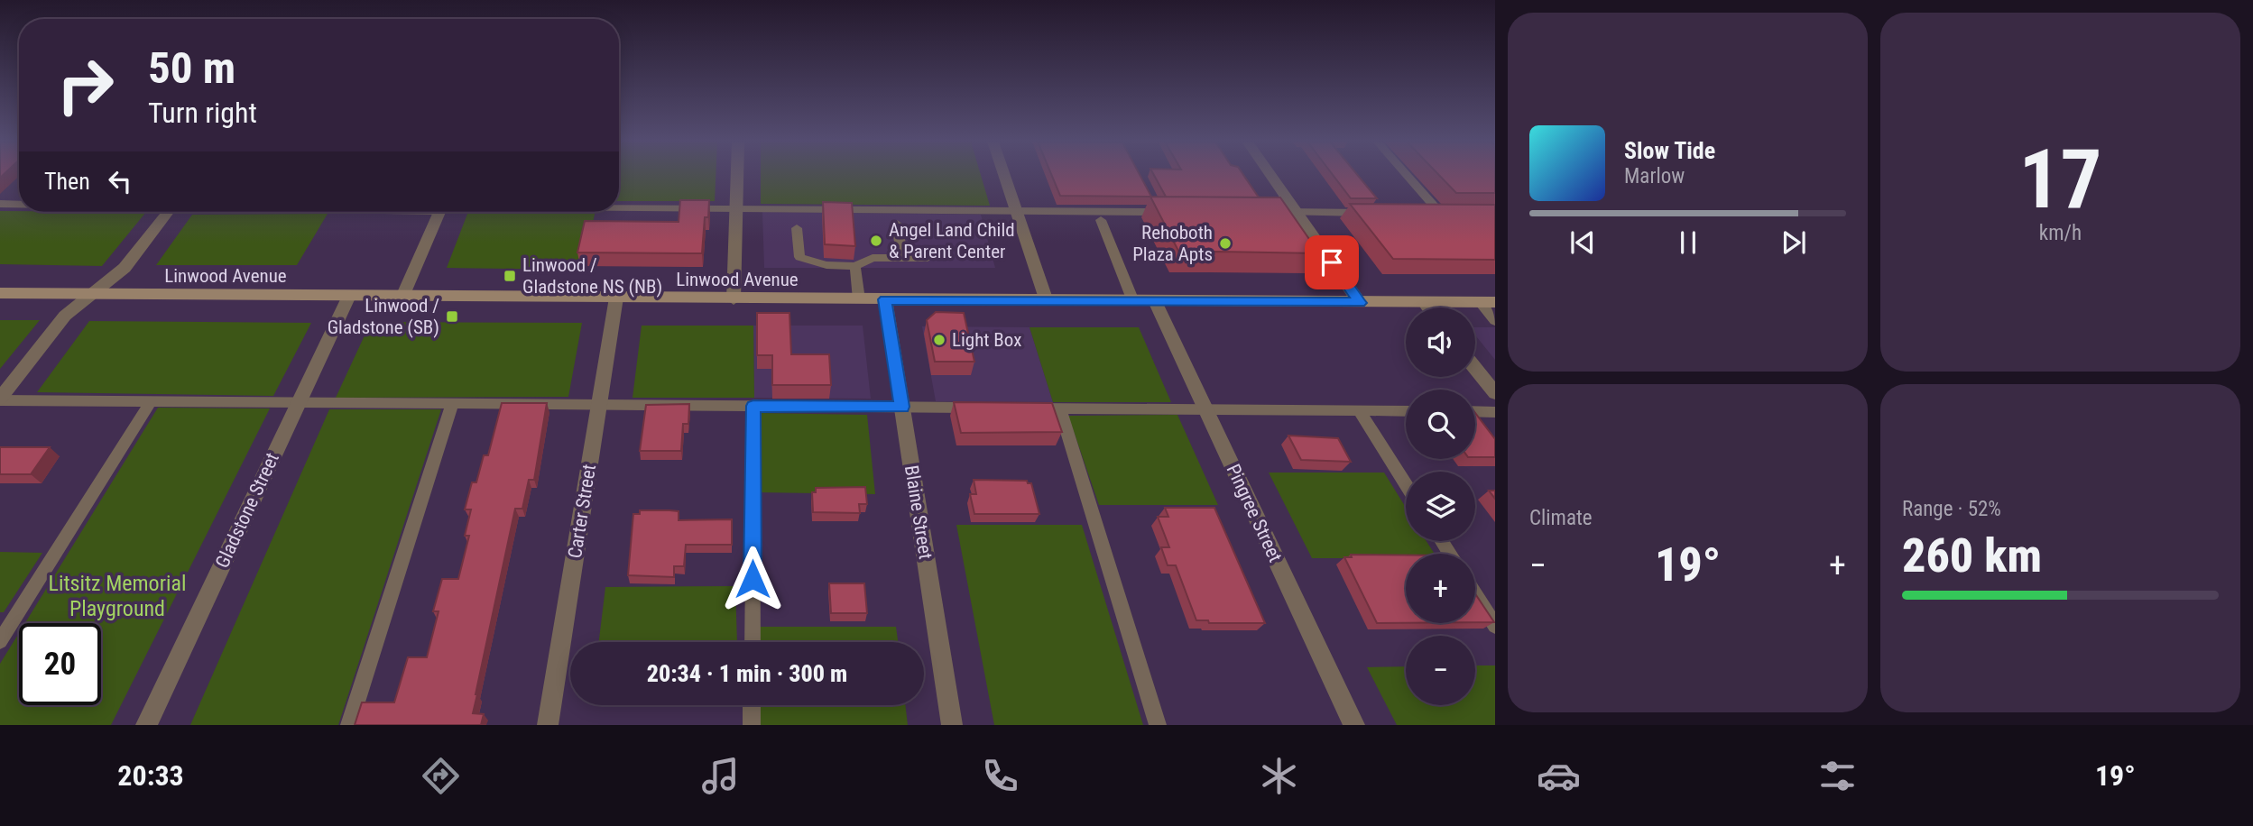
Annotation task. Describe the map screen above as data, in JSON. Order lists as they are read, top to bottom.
{
  "streets": {
    "street": [
      "Linwood Avenue",
      "Gladstone Street",
      "Carter Street",
      "Blaine Street",
      "Pingree Street"
    ]
  },
  "crossings": [
    ["Linwood Avenue", "Gladstone Street"],
    ["Linwood Avenue", "Carter Street"],
    ["Linwood Avenue", "Blaine Street"],
    ["Linwood Avenue", "Pingree Street"]
  ],
  "parks": ["Litsitz Memorial Playground"],
  "places": {
    "other": ["Angel Land Child & Parent Center", "Rehoboth Plaza Apts", "Light Box"],
    "transit": ["Linwood / Gladstone NS (NB)", "Linwood / Gladstone (SB)"]
  },
  "page": {
    "tile": [
      ["17", "km/h"],
      "Climate",
      ["Range · 52%", "260 km"]
    ],
    "turn": ["50 m", "Turn right"],
    "song": ["Slow Tide", "Marlow"],
    "then": "Then",
    "map_buttons": ["+", "−"],
    "heat": ["−", "19°", "+"],
    "limit": "20",
    "trip": "20:34 · 1 min · 300 m",
    "tabs": ["20:33", "19°"]
  }
}
